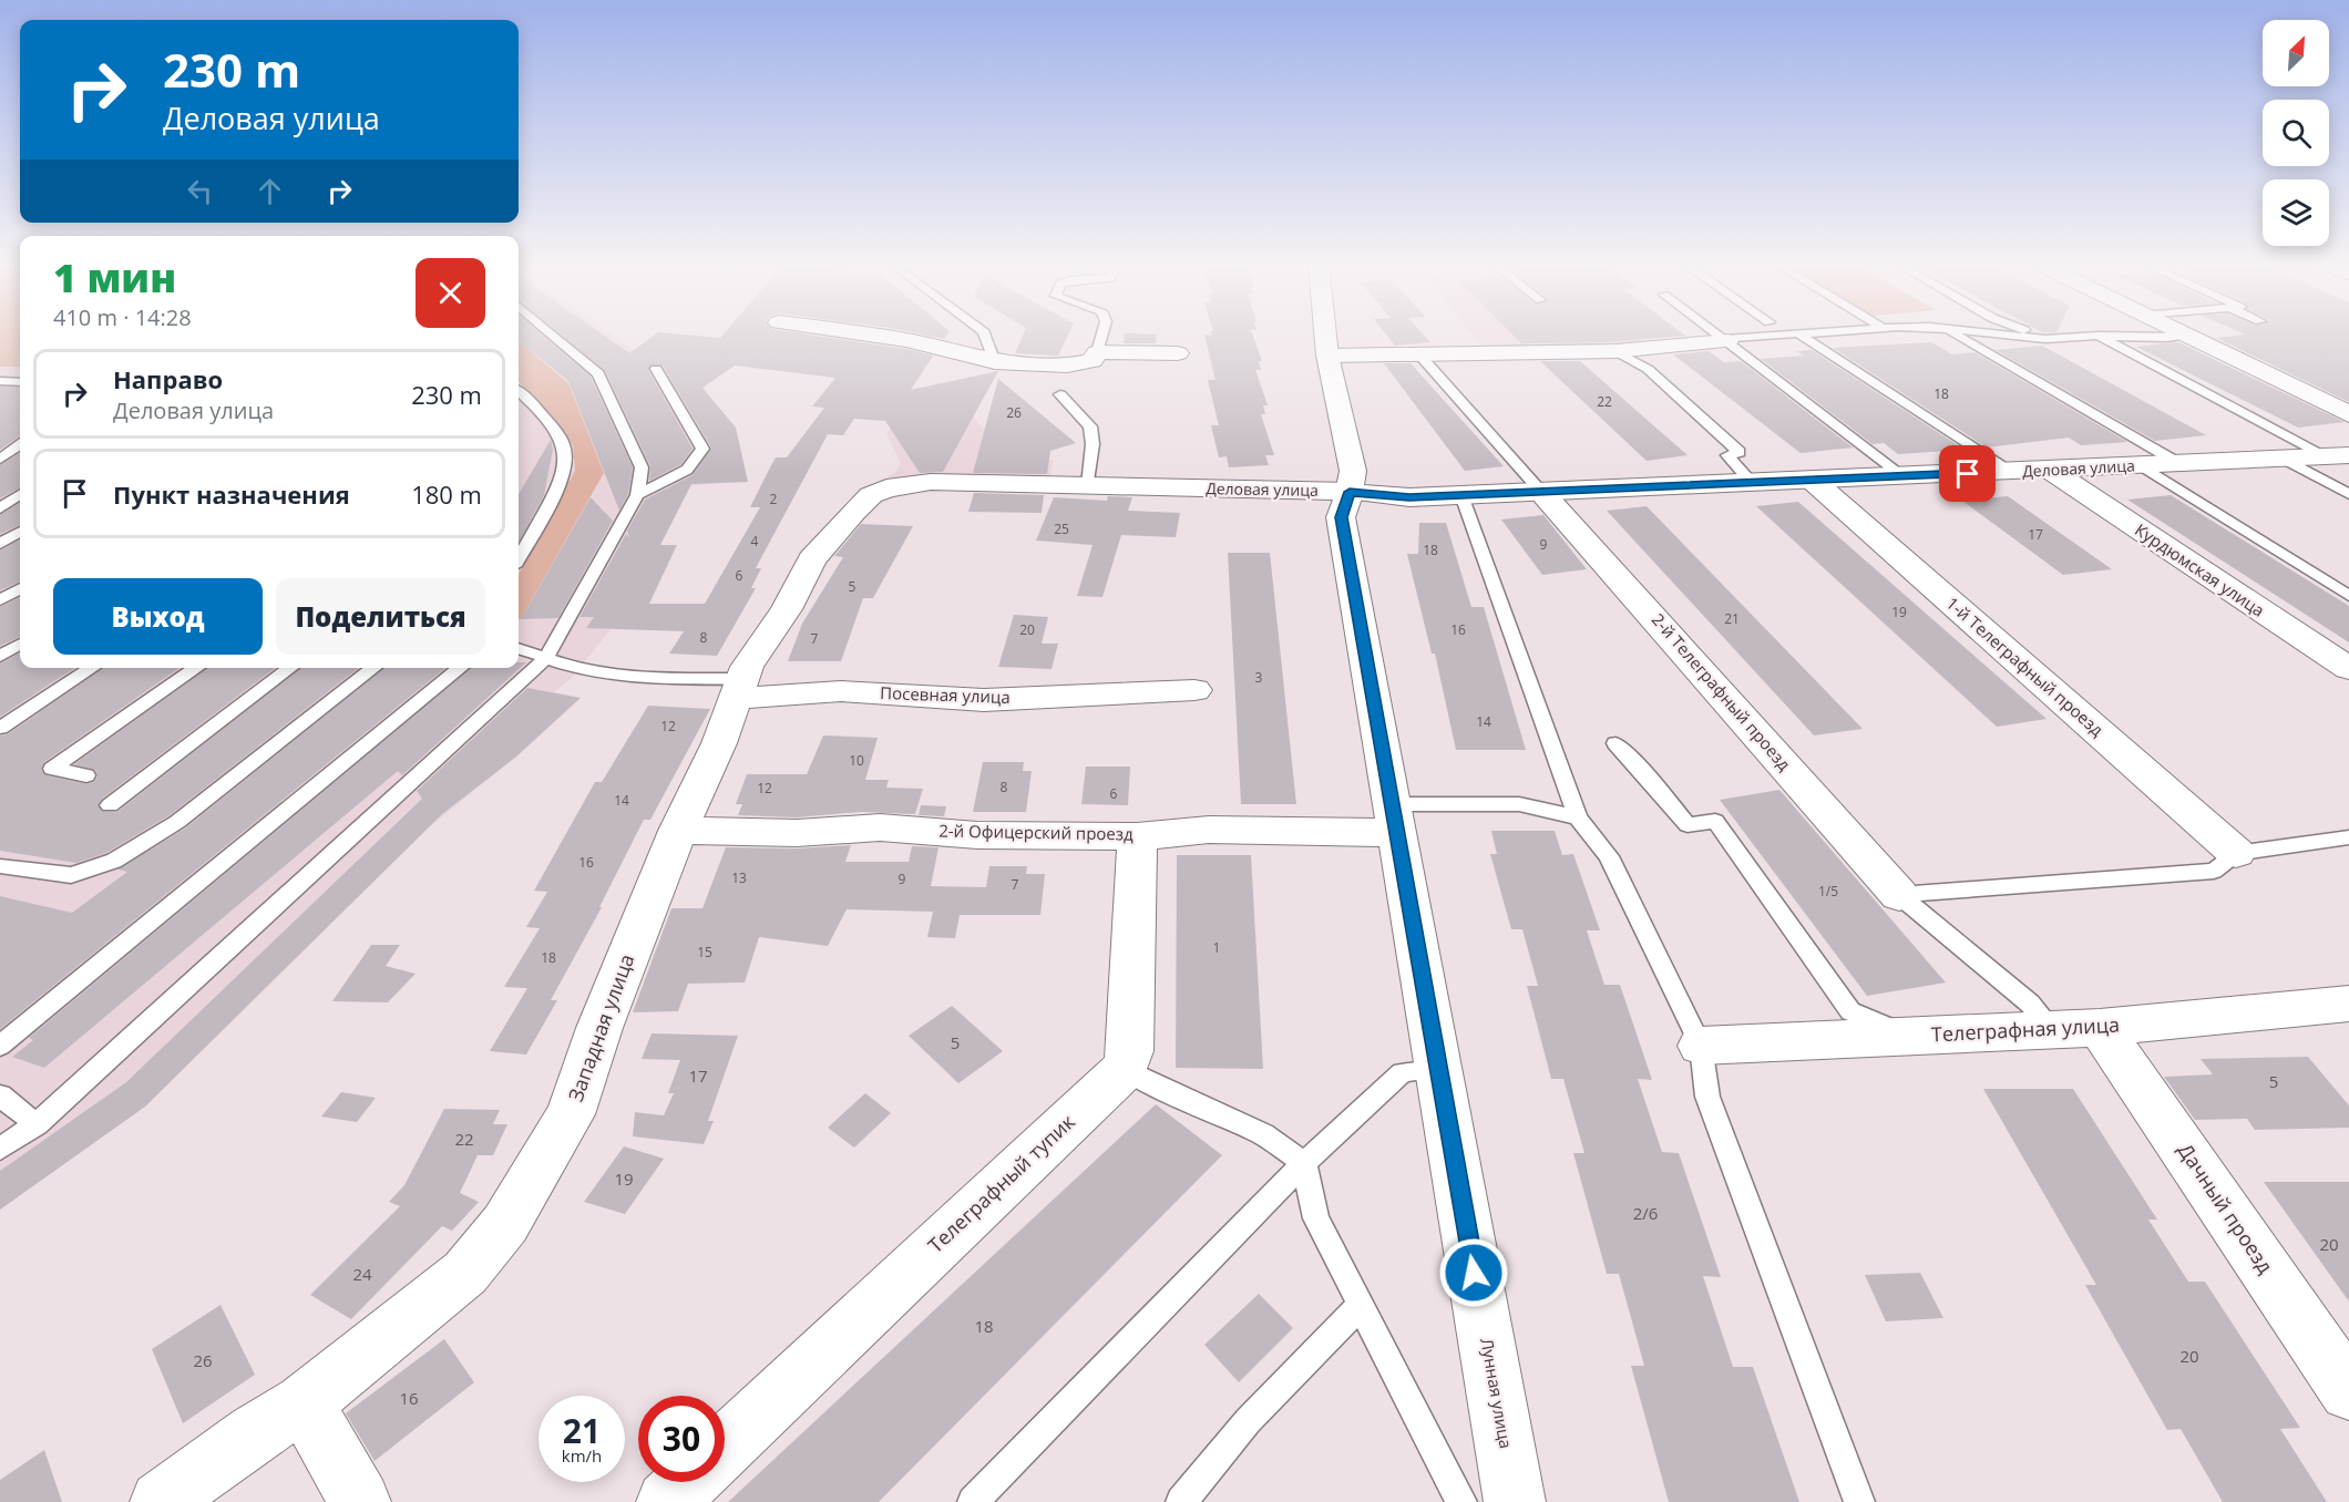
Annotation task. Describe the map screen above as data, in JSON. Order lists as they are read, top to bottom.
{
  "streets": {
    "street": [
      "Деловая улица",
      "Курдюмская улица",
      "1-й Телеграфный проезд",
      "2-й Телеграфный проезд",
      "Посевная улица",
      "2-й Офицерский проезд",
      "Западная улица",
      "Телеграфная улица",
      "Телеграфный тупик",
      "Дачный проезд",
      "Лунная улица"
    ]
  },
  "crossings": [
    ["Деловая улица", "Курдюмская улица"],
    ["Деловая улица", "1-й Телеграфный проезд"],
    ["Деловая улица", "2-й Телеграфный проезд"],
    ["Деловая улица", "Западная улица"],
    ["Деловая улица", "Лунная улица"],
    ["Посевная улица", "Западная улица"],
    ["2-й Офицерский проезд", "Западная улица"],
    ["2-й Офицерский проезд", "Лунная улица"],
    ["Телеграфная улица", "Дачный проезд"]
  ],
  "house_numbers": [
    "18",
    "22",
    "26",
    "2",
    "25",
    "17",
    "4",
    "9",
    "18",
    "6",
    "5",
    "19",
    "21",
    "20",
    "16",
    "8",
    "7",
    "3",
    "14",
    "12",
    "10",
    "8",
    "12",
    "6",
    "14",
    "16",
    "13",
    "9",
    "7",
    "1/5",
    "1",
    "15",
    "18",
    "5",
    "17",
    "5",
    "22",
    "19",
    "2/6",
    "20",
    "24",
    "18",
    "20",
    "26",
    "16"
  ],
  "north": "top right",
  "page": {
    "turn": ["230 m", "Деловая улица"],
    "heading": ["1 мин", "410 m · 14:28"],
    "list": [
      {
        "name": "Направо",
        "note": "Деловая улица",
        "value": "230 m"
      },
      {
        "name": "Пункт назначения",
        "value": "180 m"
      }
    ],
    "buttons": ["Выход", "Поделиться"],
    "speed": "21 km/h",
    "limit": "30"
  }
}
